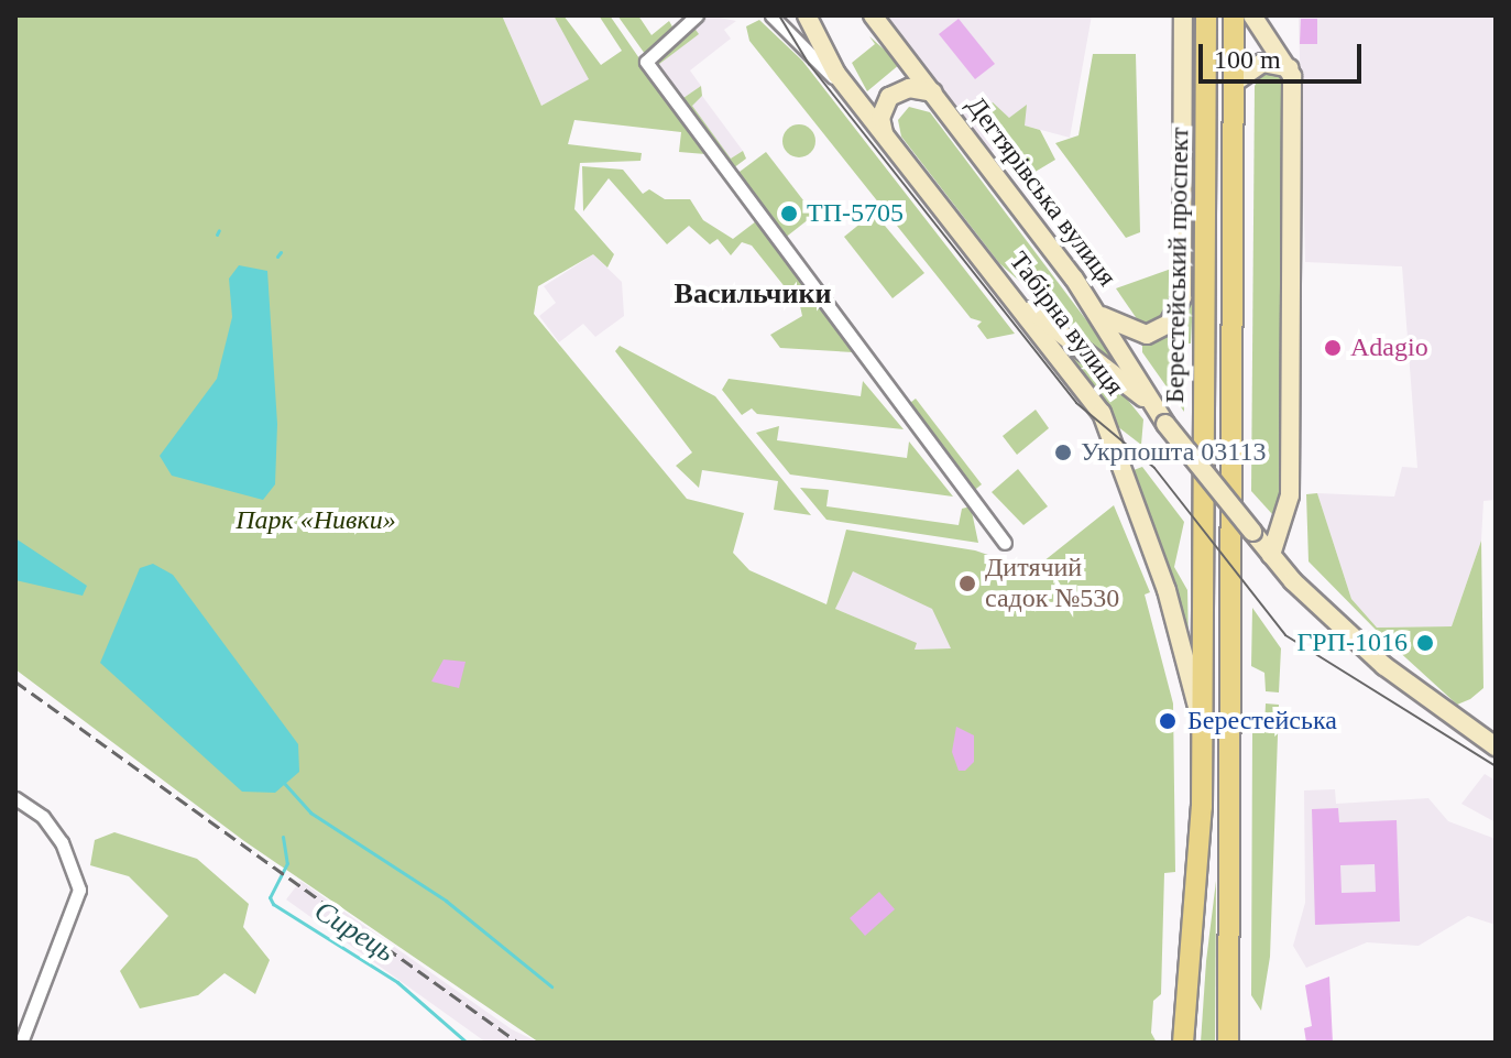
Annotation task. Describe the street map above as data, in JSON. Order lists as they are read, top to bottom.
{
  "streets": {
    "main road": ["Дегтярівська вулиця", "Берестейський проспект", "Табірна вулиця"]
  },
  "crossings": [
    ["Дегтярівська вулиця", "Табірна вулиця"],
    ["Берестейський проспект", "Табірна вулиця"]
  ],
  "districts": ["Васильчики"],
  "water": ["Сирець"],
  "parks": ["Парк «Нивки»"],
  "places": [
    "ТП-5705",
    "Adagio",
    "Укрпошта 03113",
    "Дитячий садок №530",
    "ГРП-1016",
    "Берестейська"
  ],
  "scale_bar": "100 m"
}
